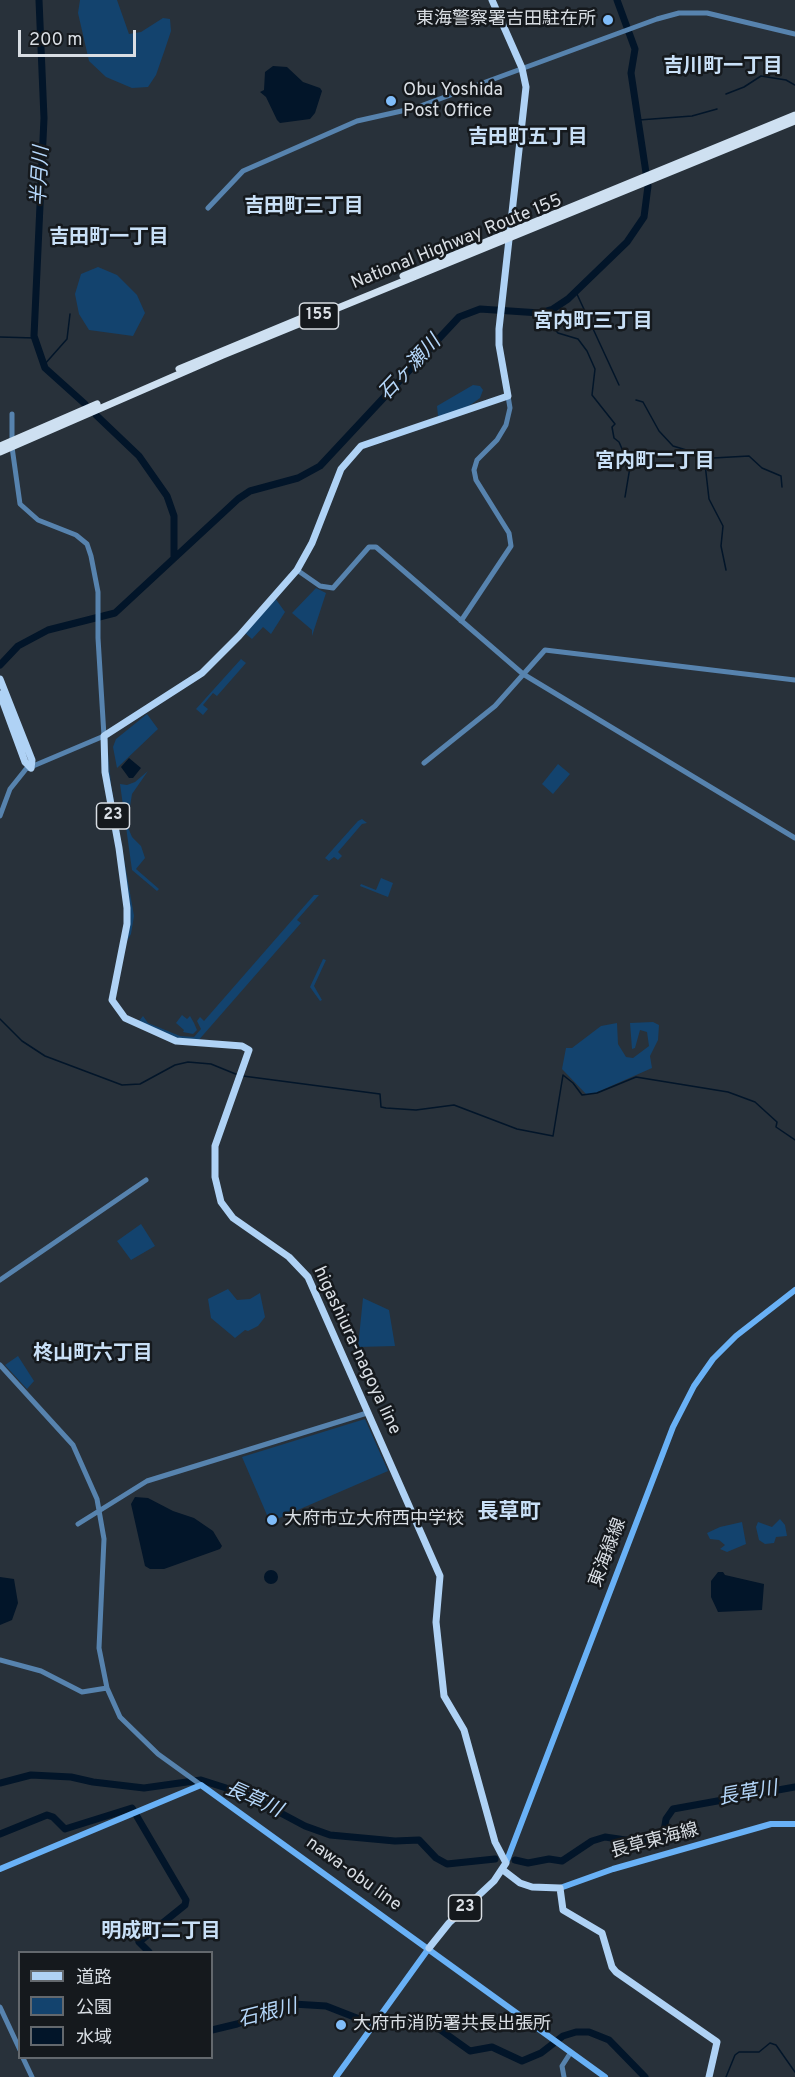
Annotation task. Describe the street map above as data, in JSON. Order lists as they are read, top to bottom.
{
  "streets": {
    "highway": ["National Highway Route 155", "155"],
    "main road": [
      "23",
      "higashiura-nagoya line",
      "東海緑線",
      "長草東海線",
      "nawa-obu line"
    ]
  },
  "crossings": [
    ["23", "higashiura-nagoya line"],
    ["23", "東海緑線"],
    ["23", "nawa-obu line"],
    ["higashiura-nagoya line", "東海緑線"]
  ],
  "districts": [
    "吉川町一丁目",
    "吉田町五丁目",
    "吉田町三丁目",
    "吉田町一丁目",
    "宮内町三丁目",
    "宮内町二丁目",
    "柊山町六丁目",
    "長草町",
    "明成町二丁目"
  ],
  "water": [
    "半月川",
    "石ヶ瀬川",
    "長草川",
    "石根川"
  ],
  "places": [
    "東海警察署吉田駐在所",
    "Obu Yoshida Post Office",
    "大府市立大府西中学校",
    "大府市消防署共長出張所"
  ],
  "legend": ["道路", "公園", "水域"],
  "scale_bar": "200 m"
}
